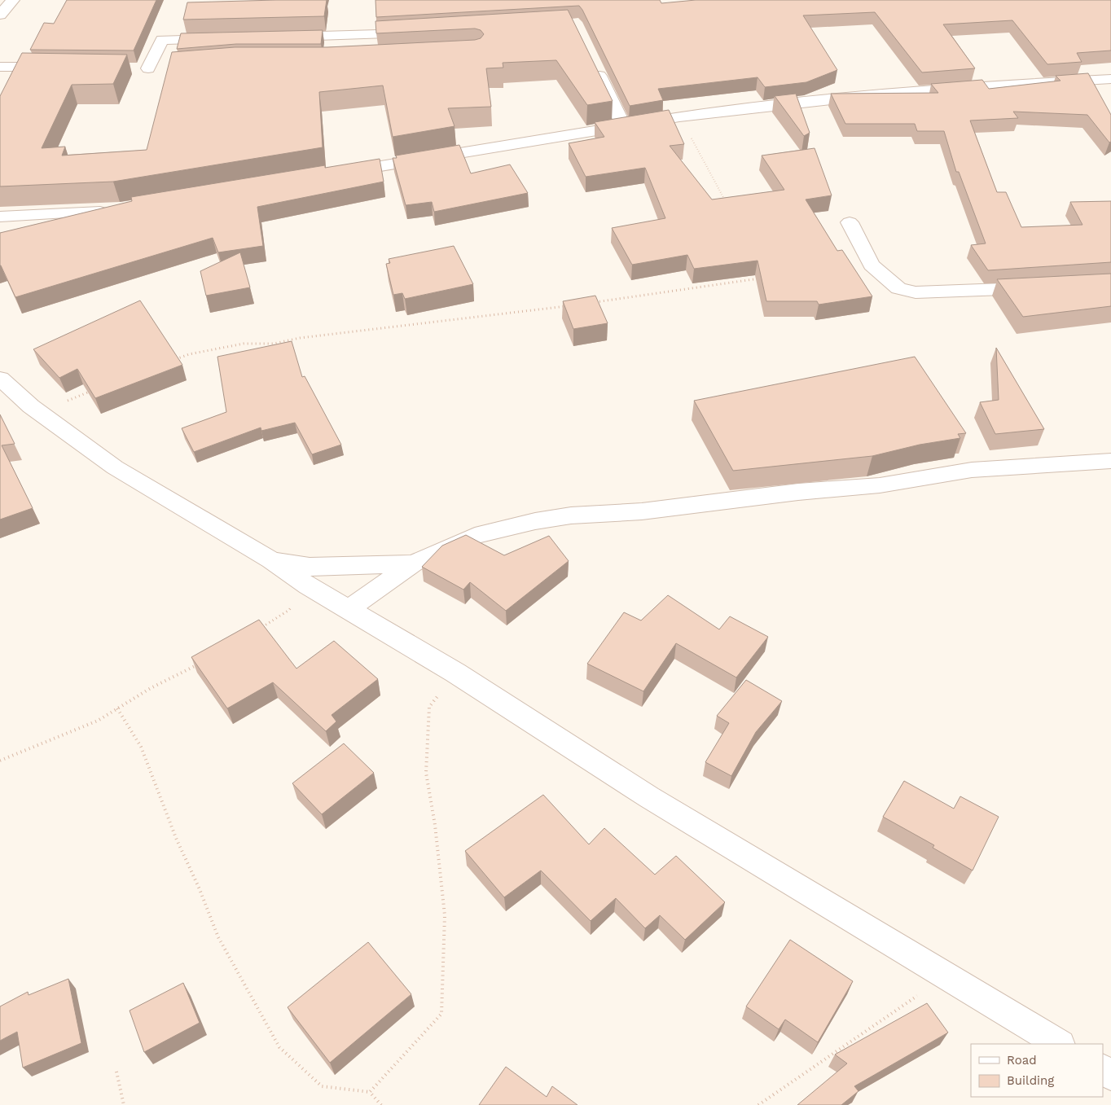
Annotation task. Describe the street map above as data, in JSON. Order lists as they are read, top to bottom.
{
  "legend": ["Road", "Building"]
}
